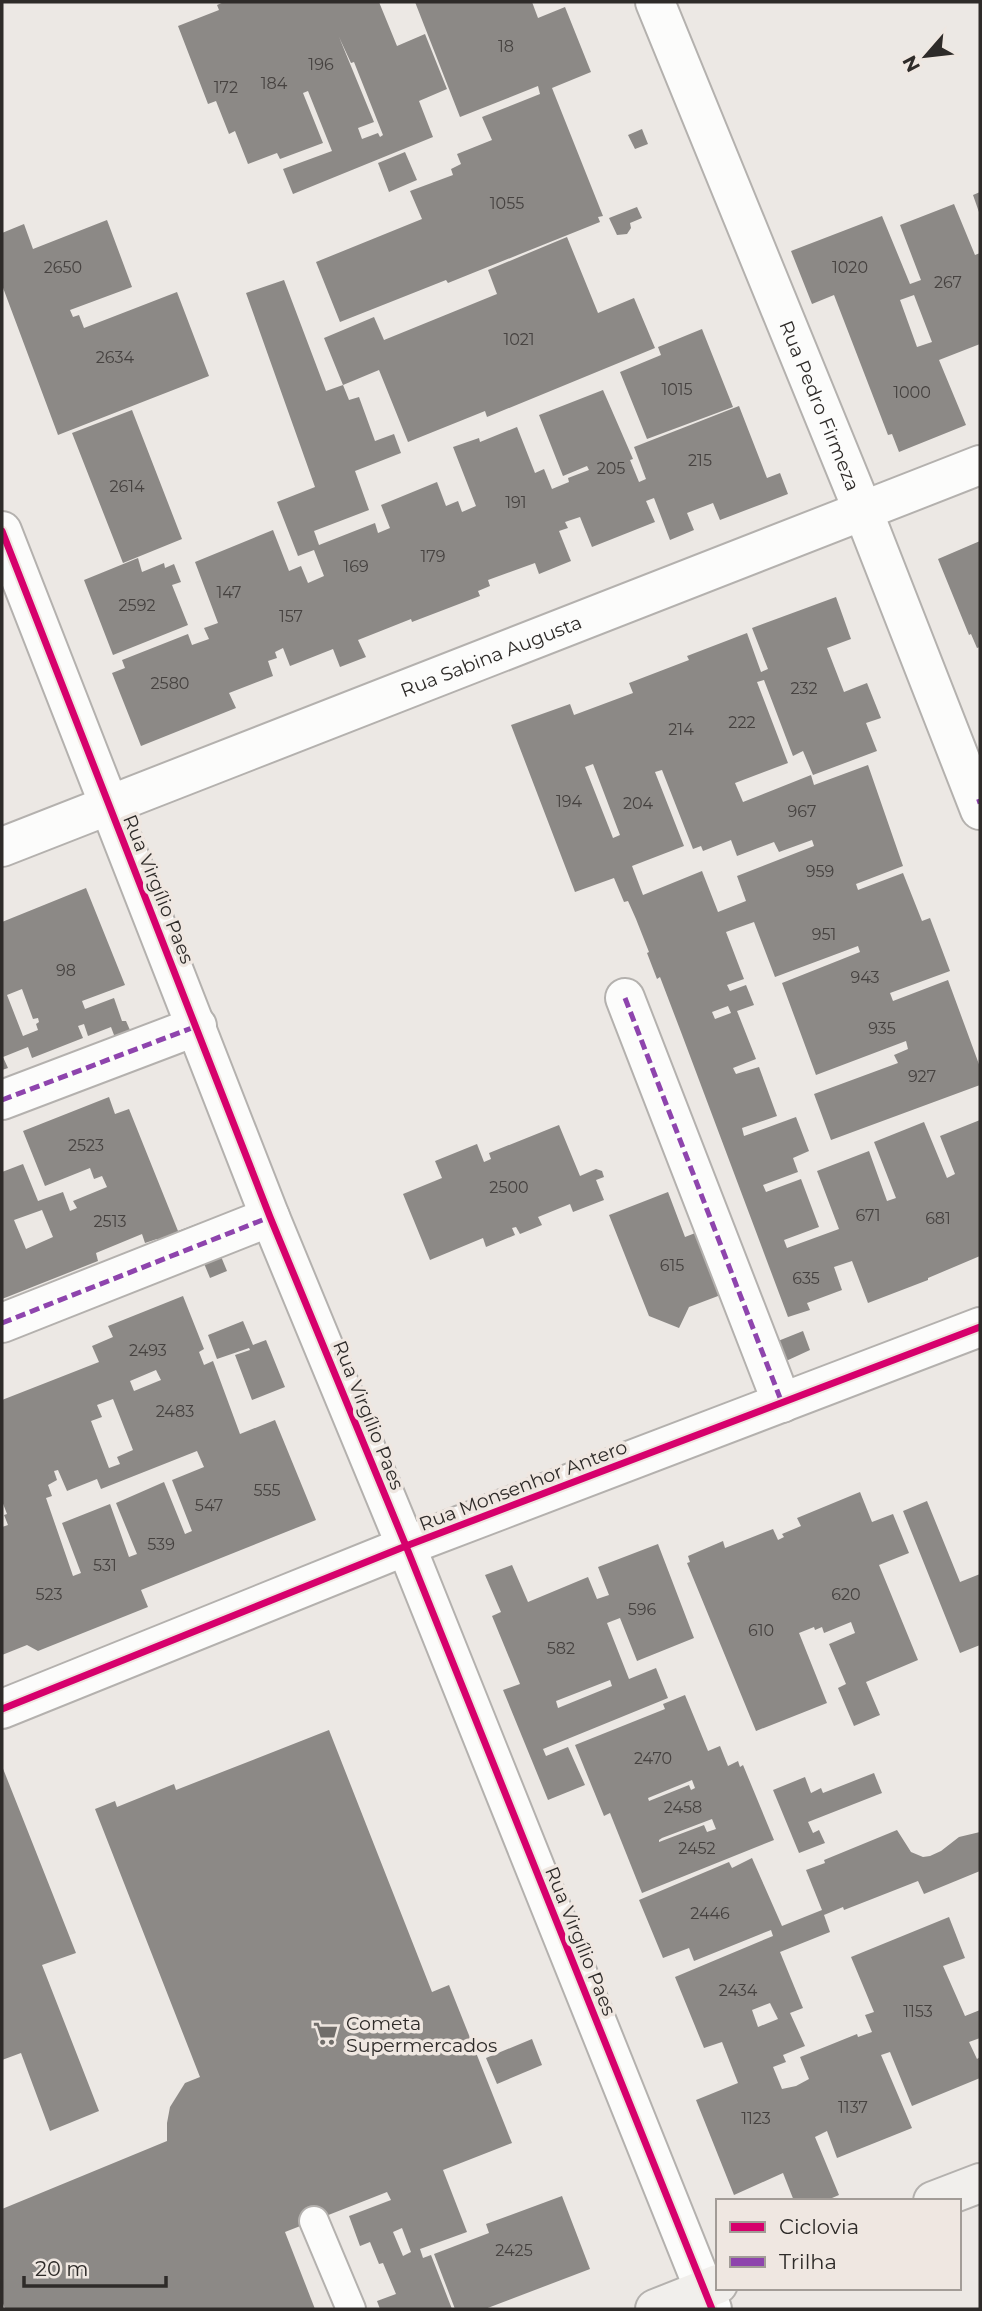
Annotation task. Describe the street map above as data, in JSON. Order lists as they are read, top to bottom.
{
  "streets": {
    "street": [
      "Rua Pedro Firmeza",
      "Rua Sabina Augusta",
      "Rua Virgílio Paes",
      "Rua Monsenhor Antero"
    ]
  },
  "crossings": [
    ["Rua Pedro Firmeza", "Rua Sabina Augusta"],
    ["Rua Sabina Augusta", "Rua Virgílio Paes"],
    ["Rua Virgílio Paes", "Rua Monsenhor Antero"]
  ],
  "places": {
    "supermarket": ["Cometa Supermercados"]
  },
  "house_numbers": [
    "18",
    "196",
    "184",
    "172",
    "1055",
    "2650",
    "1020",
    "267",
    "1021",
    "2634",
    "1015",
    "1000",
    "215",
    "205",
    "2614",
    "191",
    "179",
    "169",
    "147",
    "2592",
    "157",
    "2580",
    "232",
    "222",
    "214",
    "194",
    "204",
    "967",
    "959",
    "951",
    "98",
    "943",
    "935",
    "927",
    "2523",
    "2500",
    "671",
    "681",
    "2513",
    "615",
    "635",
    "2493",
    "2483",
    "555",
    "547",
    "539",
    "531",
    "523",
    "620",
    "596",
    "610",
    "582",
    "2470",
    "2458",
    "2452",
    "2446",
    "2434",
    "1153",
    "1137",
    "1123",
    "2425"
  ],
  "legend": ["Ciclovia", "Trilha"],
  "scale_bar": "20 m",
  "north": "bottom left"
}
